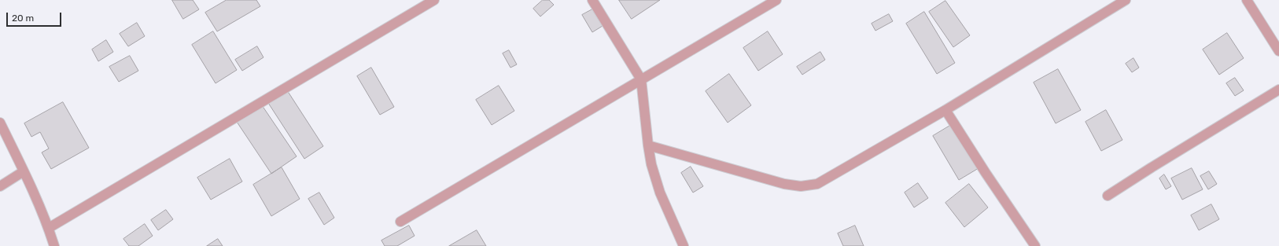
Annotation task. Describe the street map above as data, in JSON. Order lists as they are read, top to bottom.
{
  "scale_bar": "20 m"
}
